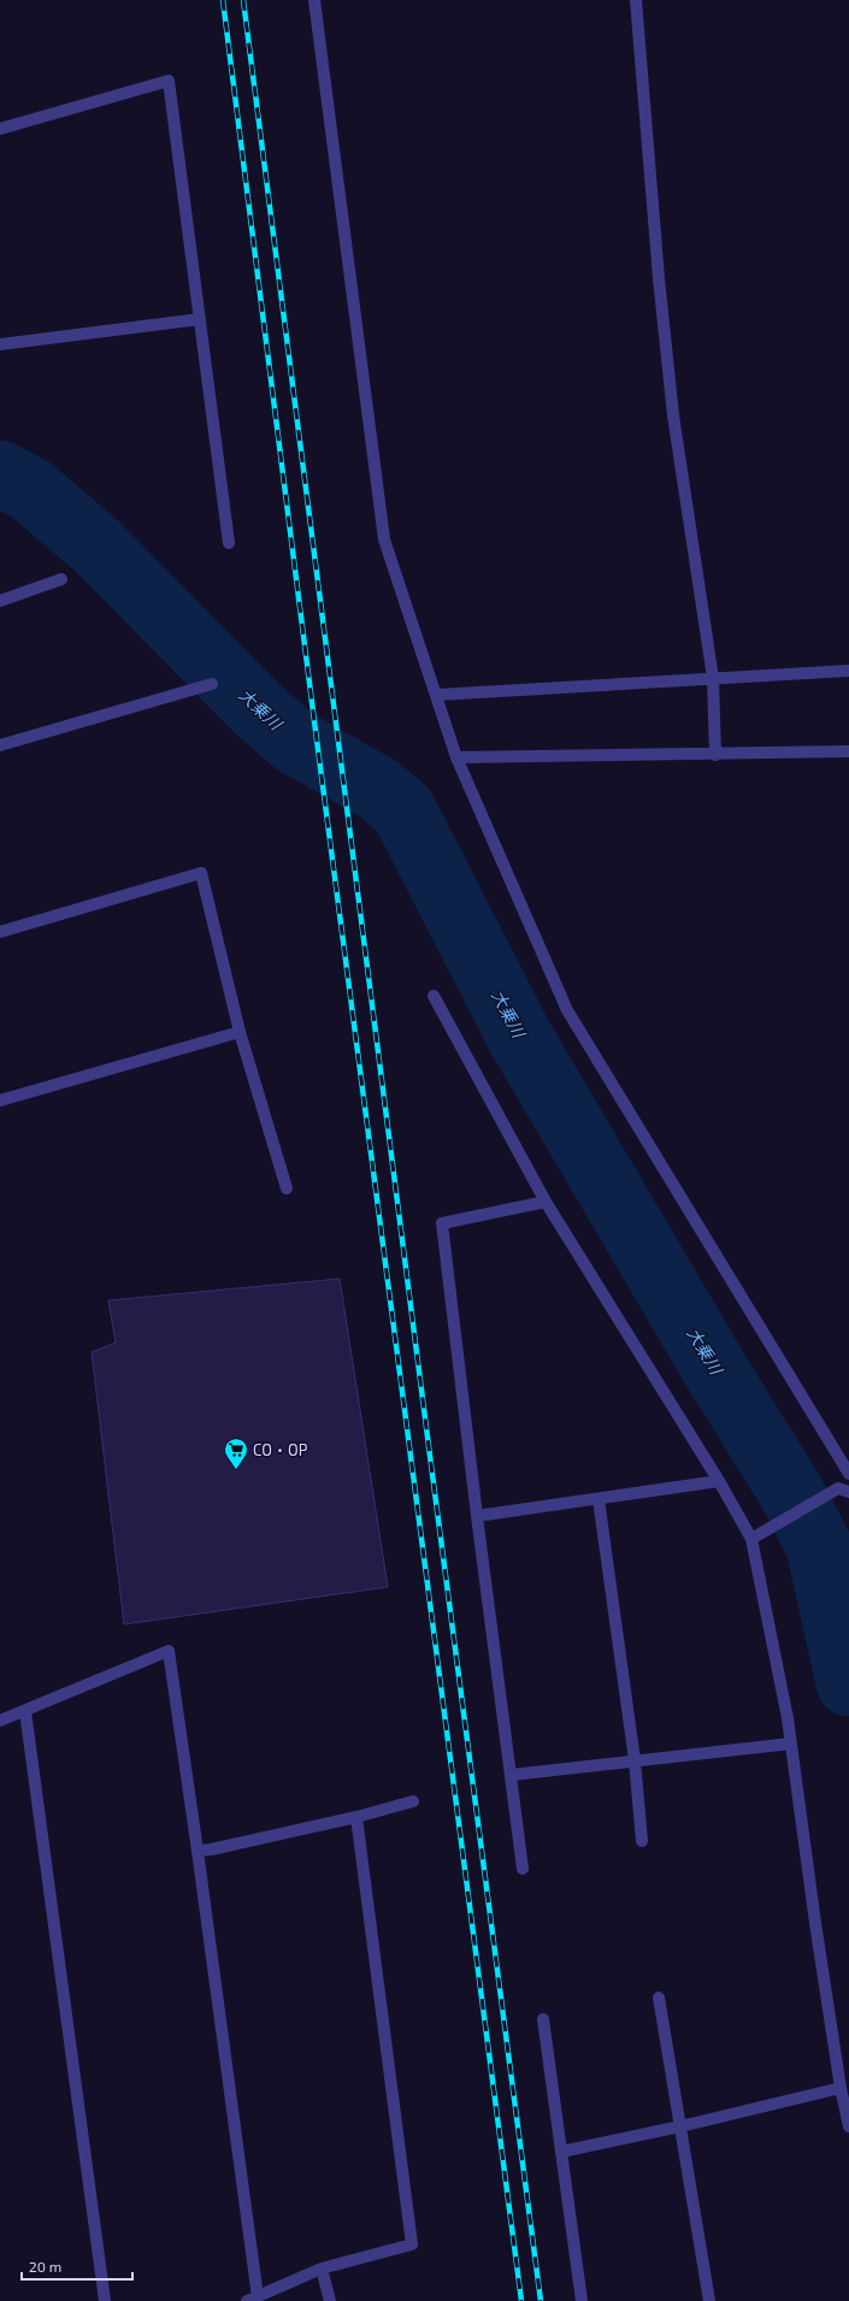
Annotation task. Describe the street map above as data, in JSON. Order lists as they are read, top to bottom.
{
  "water": ["大乗川"],
  "places": {
    "supermarket": ["CO・OP"]
  },
  "scale_bar": "20 m"
}
